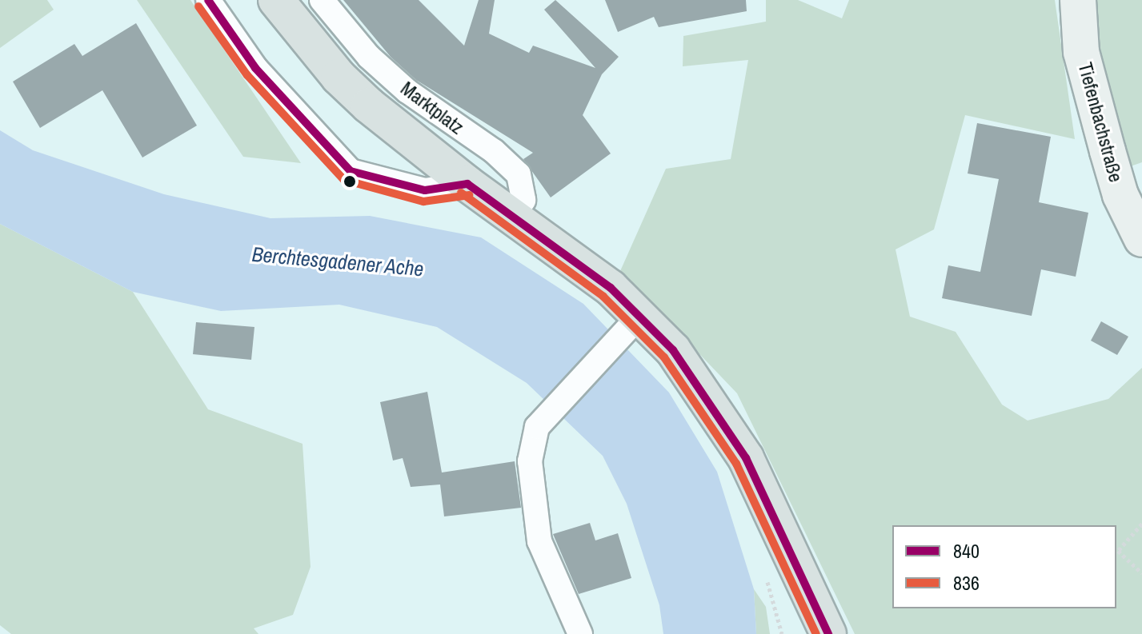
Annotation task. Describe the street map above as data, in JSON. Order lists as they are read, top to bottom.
{
  "streets": {
    "street": ["Marktplatz", "Tiefenbachstraße"]
  },
  "water": ["Berchtesgadener Ache"],
  "lines": ["transit line 840", "transit line 836"],
  "legend": ["840", "836"]
}
